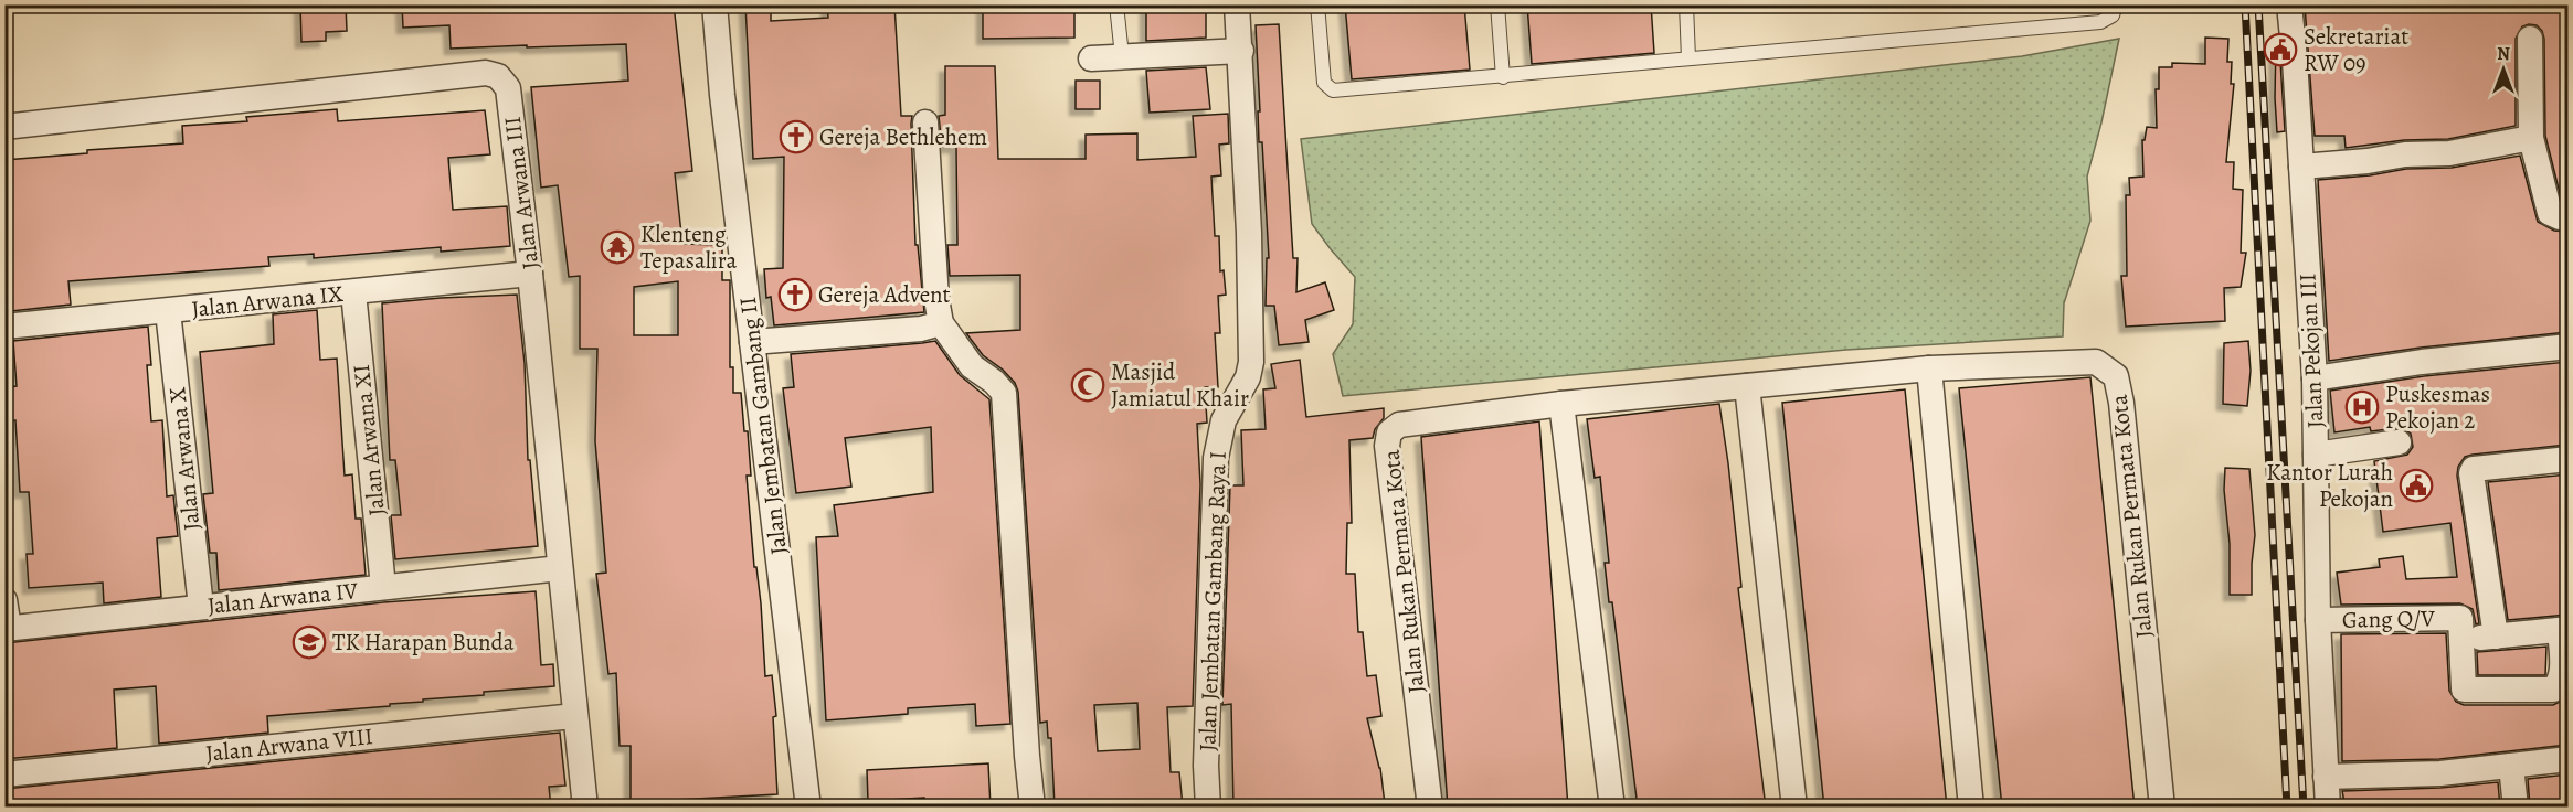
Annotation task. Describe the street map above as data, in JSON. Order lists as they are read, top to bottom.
{
  "streets": {
    "street": [
      "Jalan Arwana III",
      "Jalan Arwana IX",
      "Jalan Pekojan III",
      "Jalan Jembatan Gambang II",
      "Jalan Arwana XI",
      "Jalan Arwana X",
      "Jalan Rukan Permata Kota",
      "Jalan Arwana IV",
      "Jalan Jembatan Gambang Raya I",
      "Gang Q/V",
      "Jalan Arwana VIII"
    ]
  },
  "crossings": [
    ["Jalan Arwana III", "Jalan Arwana IX"],
    ["Jalan Arwana III", "Jalan Arwana IV"],
    ["Jalan Arwana III", "Jalan Arwana VIII"],
    ["Jalan Arwana IX", "Jalan Arwana XI"],
    ["Jalan Arwana IX", "Jalan Arwana X"],
    ["Jalan Pekojan III", "Gang Q/V"],
    ["Jalan Arwana XI", "Jalan Arwana IV"],
    ["Jalan Arwana X", "Jalan Arwana IV"]
  ],
  "places": {
    "public building": ["Sekretariat RW 09", "Kantor Lurah Pekojan"],
    "church": ["Gereja Bethlehem", "Gereja Advent"],
    "temple": ["Klenteng Tepasalira"],
    "mosque": ["Masjid Jamiatul Khair"],
    "hospital": ["Puskesmas Pekojan 2"],
    "school or university": ["TK Harapan Bunda"]
  },
  "north": "top"
}
